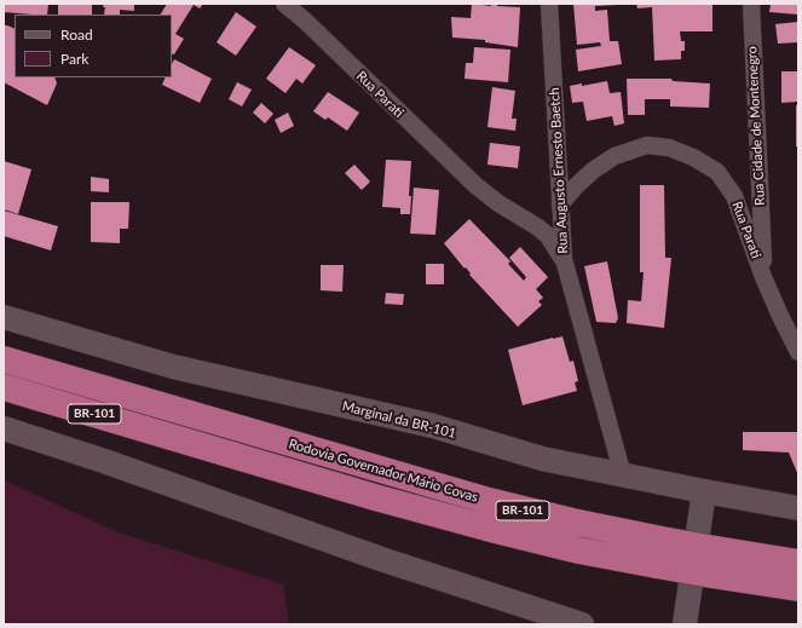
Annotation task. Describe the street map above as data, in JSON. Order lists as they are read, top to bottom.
{
  "streets": {
    "highway": ["BR-101", "Rodovia Governador Mário Covas"],
    "main road": ["Marginal da BR-101"],
    "street": ["Rua Parati", "Rua Cidade de Montenegro", "Rua Augusto Ernesto Baetch"]
  },
  "crossings": [
    ["Rua Parati", "Rua Cidade de Montenegro"],
    ["Rua Parati", "Rua Augusto Ernesto Baetch"],
    ["Rua Augusto Ernesto Baetch", "Marginal da BR-101"]
  ],
  "legend": ["Road", "Park"]
}
